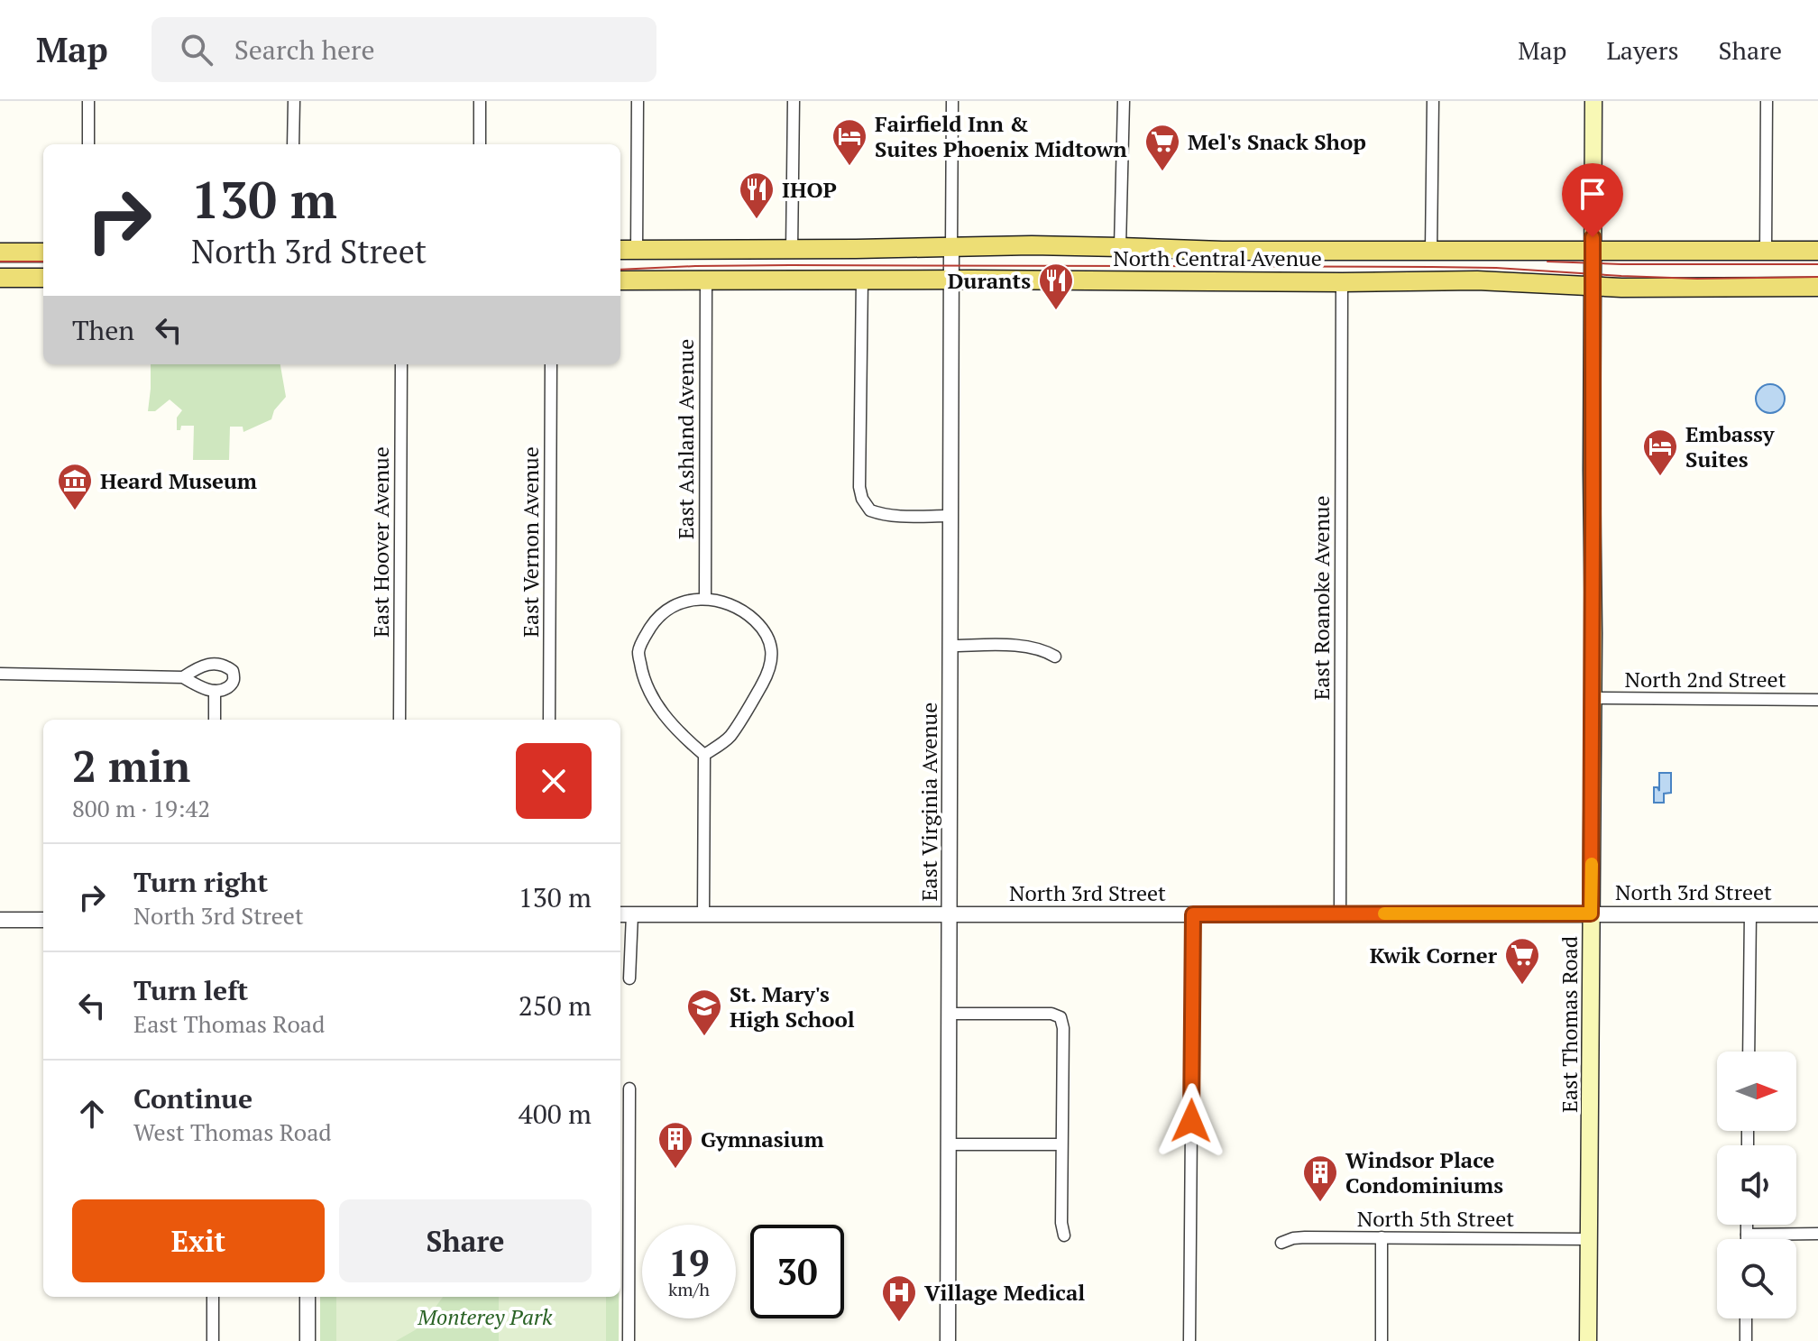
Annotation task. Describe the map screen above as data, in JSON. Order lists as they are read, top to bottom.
{
  "streets": {
    "main road": ["North Central Avenue", "East Thomas Road"],
    "street": [
      "East Ashland Avenue",
      "East Hoover Avenue",
      "East Vernon Avenue",
      "East Roanoke Avenue",
      "North 2nd Street",
      "East Virginia Avenue",
      "North 3rd Street",
      "North 5th Street"
    ]
  },
  "crossings": [
    ["North Central Avenue", "East Ashland Avenue"],
    ["North Central Avenue", "East Roanoke Avenue"],
    ["North Central Avenue", "East Virginia Avenue"],
    ["North Central Avenue", "East Thomas Road"],
    ["East Roanoke Avenue", "North 3rd Street"],
    ["North 2nd Street", "East Thomas Road"],
    ["East Virginia Avenue", "North 3rd Street"],
    ["North 3rd Street", "East Thomas Road"],
    ["East Thomas Road", "North 5th Street"]
  ],
  "parks": ["Monterey Park"],
  "places": {
    "hotel": ["Fairfield Inn & Suites Phoenix Midtown", "Embassy Suites"],
    "supermarket": ["Mel's Snack Shop", "Kwik Corner"],
    "restaurant": ["IHOP", "Durants"],
    "museum": ["Heard Museum"],
    "school or university": ["St. Mary's High School"],
    "building": ["Gymnasium", "Windsor Place Condominiums"],
    "hospital": ["Village Medical"]
  },
  "north": "right",
  "page": {
    "header": "Map",
    "search": "Search here",
    "nav": ["Map", "Layers", "Share"],
    "turn": ["130 m", "North 3rd Street"],
    "then": "Then",
    "heading": ["2 min", "800 m · 19:42"],
    "list": [
      {
        "name": "Turn right",
        "note": "North 3rd Street",
        "value": "130 m"
      },
      {
        "name": "Turn left",
        "note": "East Thomas Road",
        "value": "250 m"
      },
      {
        "name": "Continue",
        "note": "West Thomas Road",
        "value": "400 m"
      }
    ],
    "buttons": ["Exit", "Share"],
    "speed": "19 km/h",
    "limit": "30"
  }
}
